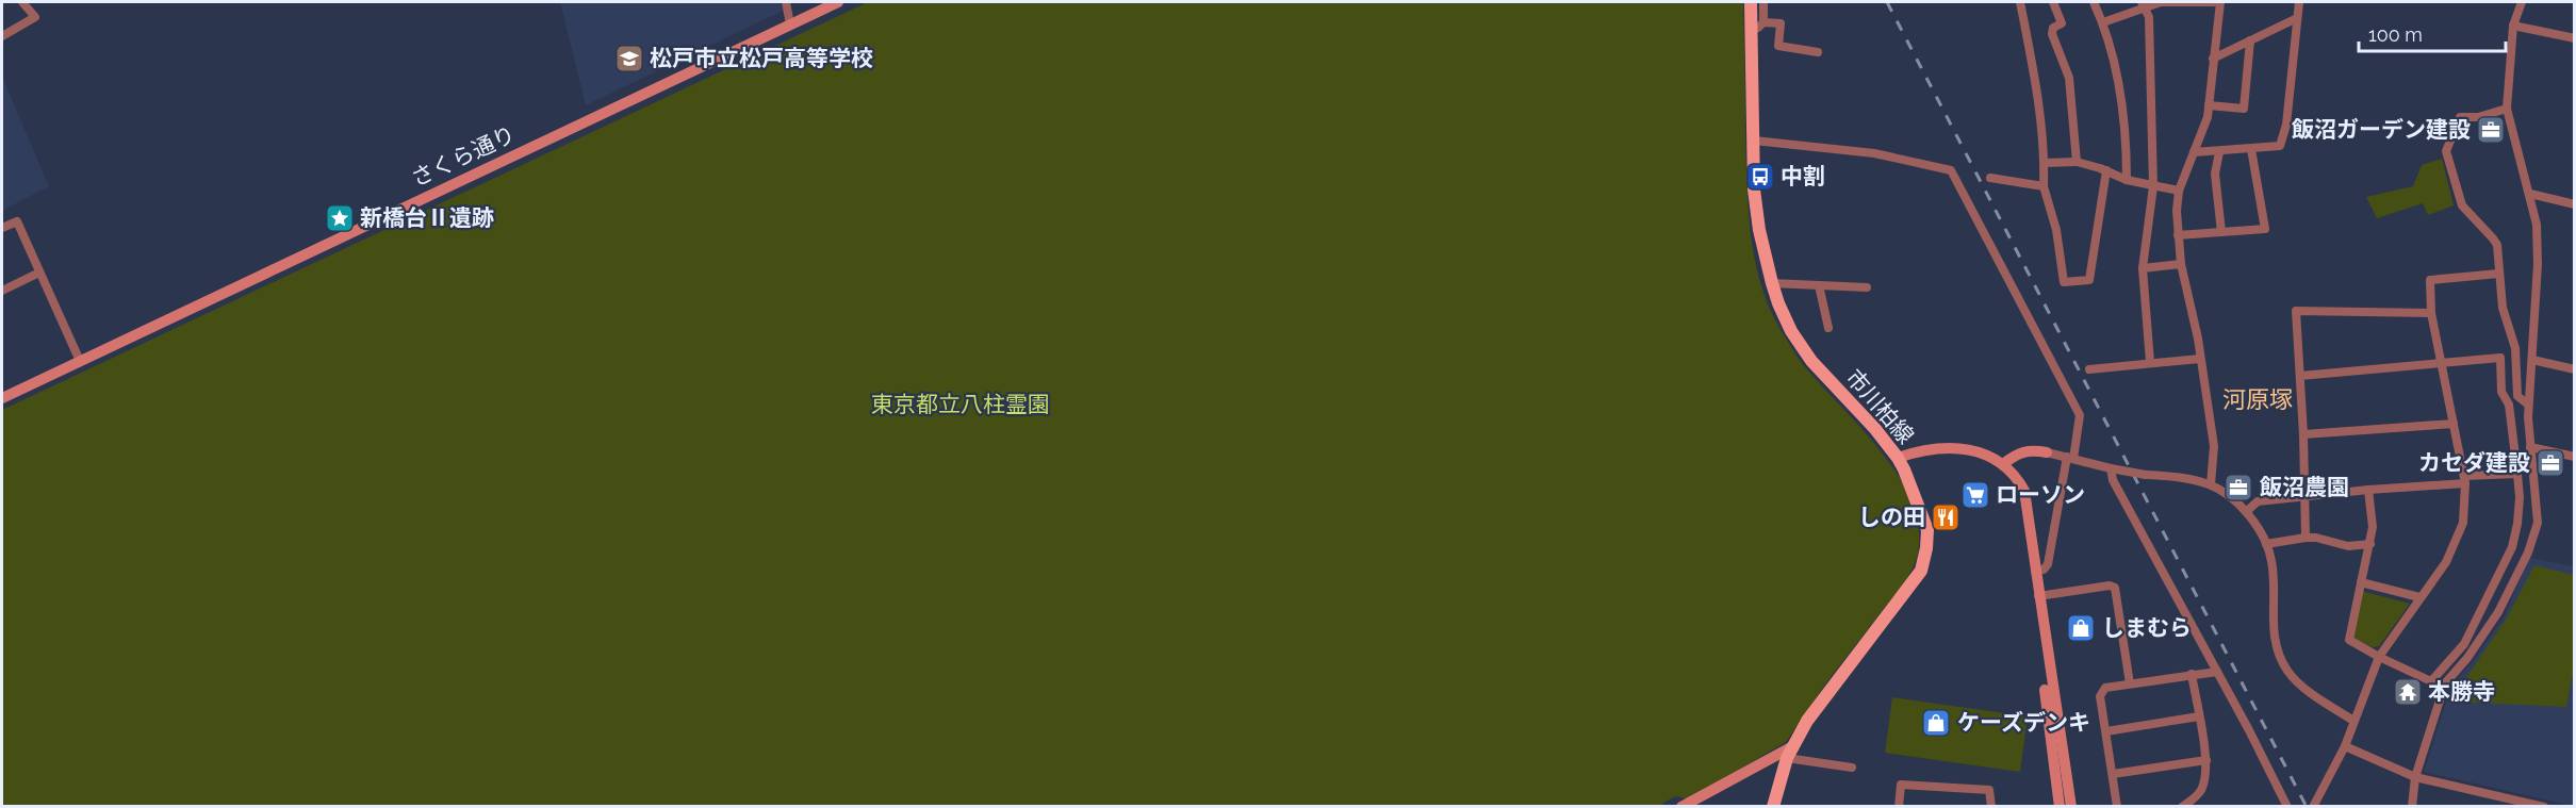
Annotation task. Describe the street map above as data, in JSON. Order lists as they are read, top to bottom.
{
  "streets": {
    "main road": ["市川柏線"],
    "street": ["さくら通り"]
  },
  "districts": ["河原塚"],
  "parks": ["東京都立八柱霊園"],
  "places": {
    "school or university": ["松戸市立松戸高等学校"],
    "office": ["飯沼ガーデン建設", "カセダ建設", "飯沼農園"],
    "bus stop": ["中割"],
    "place": ["新橋台Ⅱ遺跡"],
    "supermarket": ["ローソン"],
    "restaurant": ["しの田"],
    "shop": ["しまむら", "ケーズデンキ"],
    "temple": ["本勝寺"]
  },
  "scale_bar": "100 m"
}
